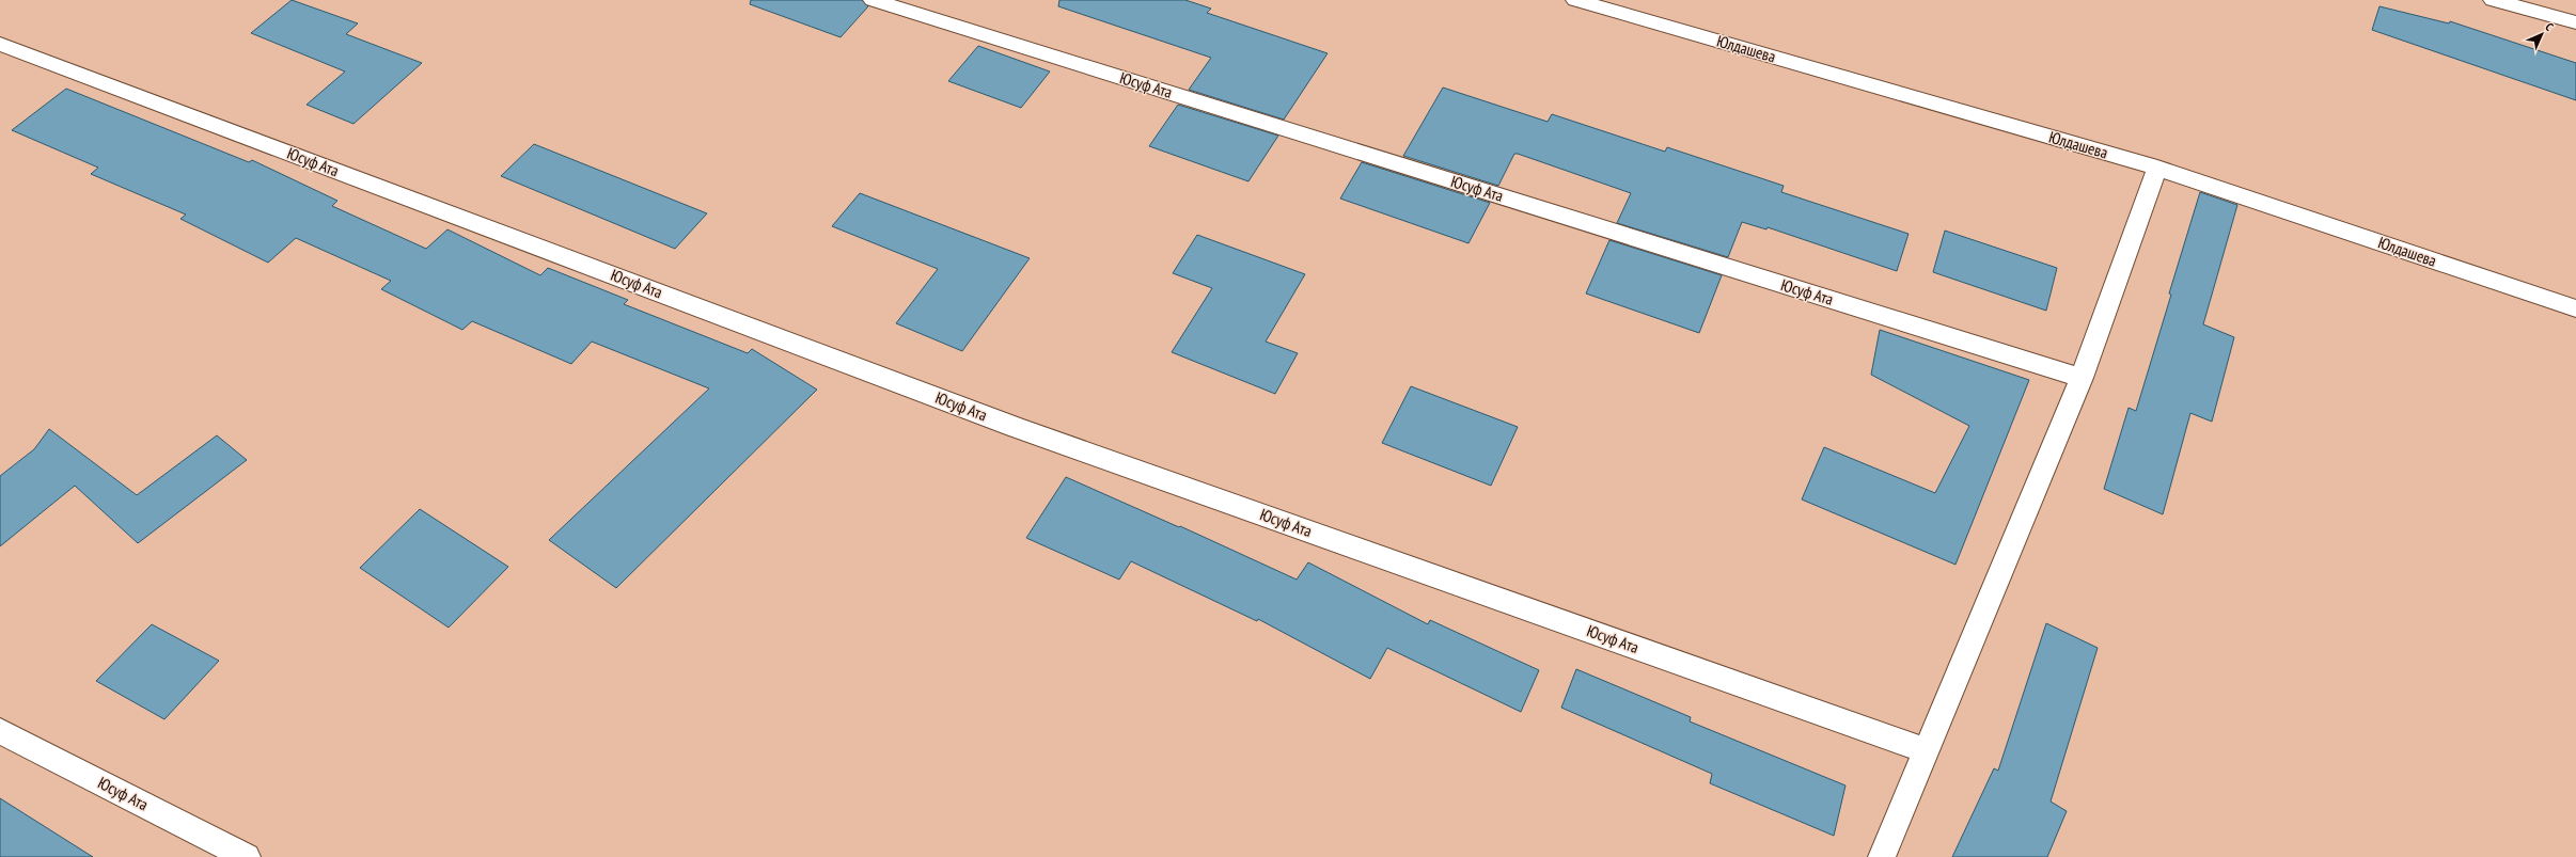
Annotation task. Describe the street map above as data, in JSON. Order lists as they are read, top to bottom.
{
  "streets": {
    "street": ["Юлдашева", "Юсуф Ата"]
  },
  "north": "top right"
}
